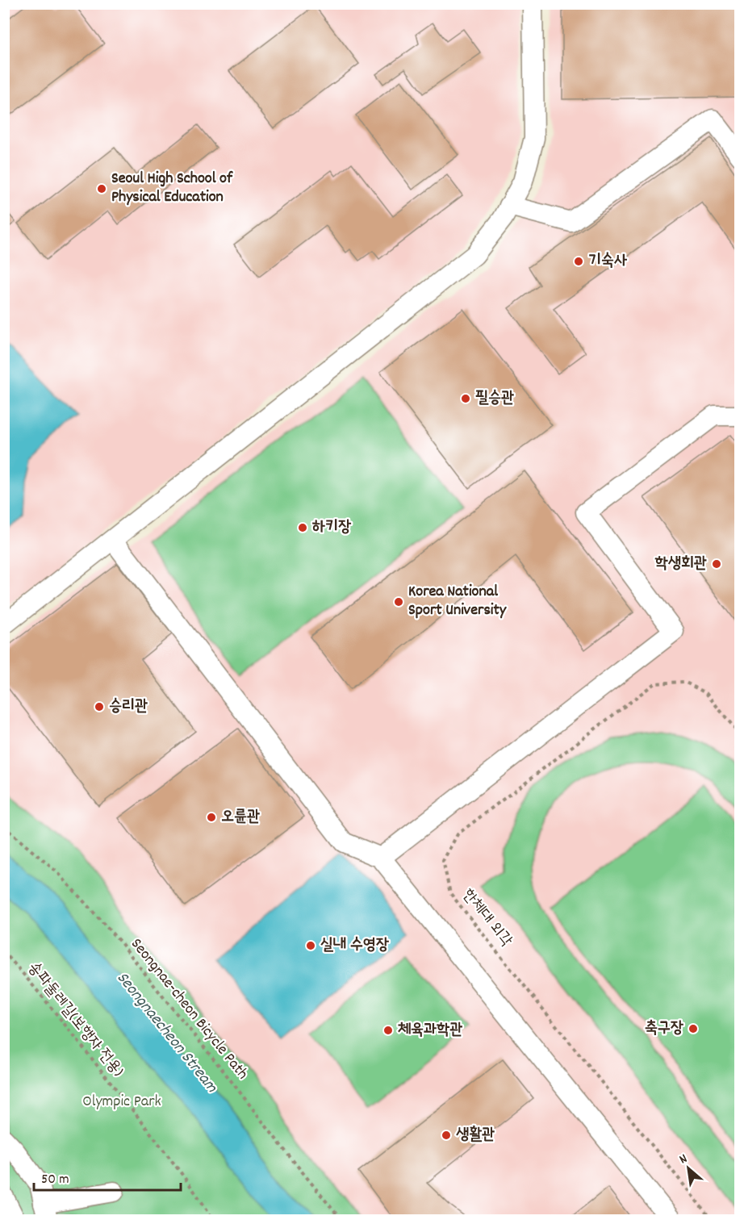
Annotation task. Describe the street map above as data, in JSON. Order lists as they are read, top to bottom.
{
  "streets": {
    "path": ["한체대 외각", "Seongnae-cheon Bicycle Path", "송파둘레길(보행자 전용)"]
  },
  "water": ["Seongnaecheon Stream"],
  "parks": ["Olympic Park"],
  "places": [
    "Seoul High School of Physical Education",
    "기숙사",
    "필승관",
    "하키장",
    "학생회관",
    "Korea National Sport University",
    "승리관",
    "오륜관",
    "실내 수영장",
    "축구장",
    "체육과학관",
    "생활관"
  ],
  "scale_bar": "50 m",
  "north": "top left"
}
